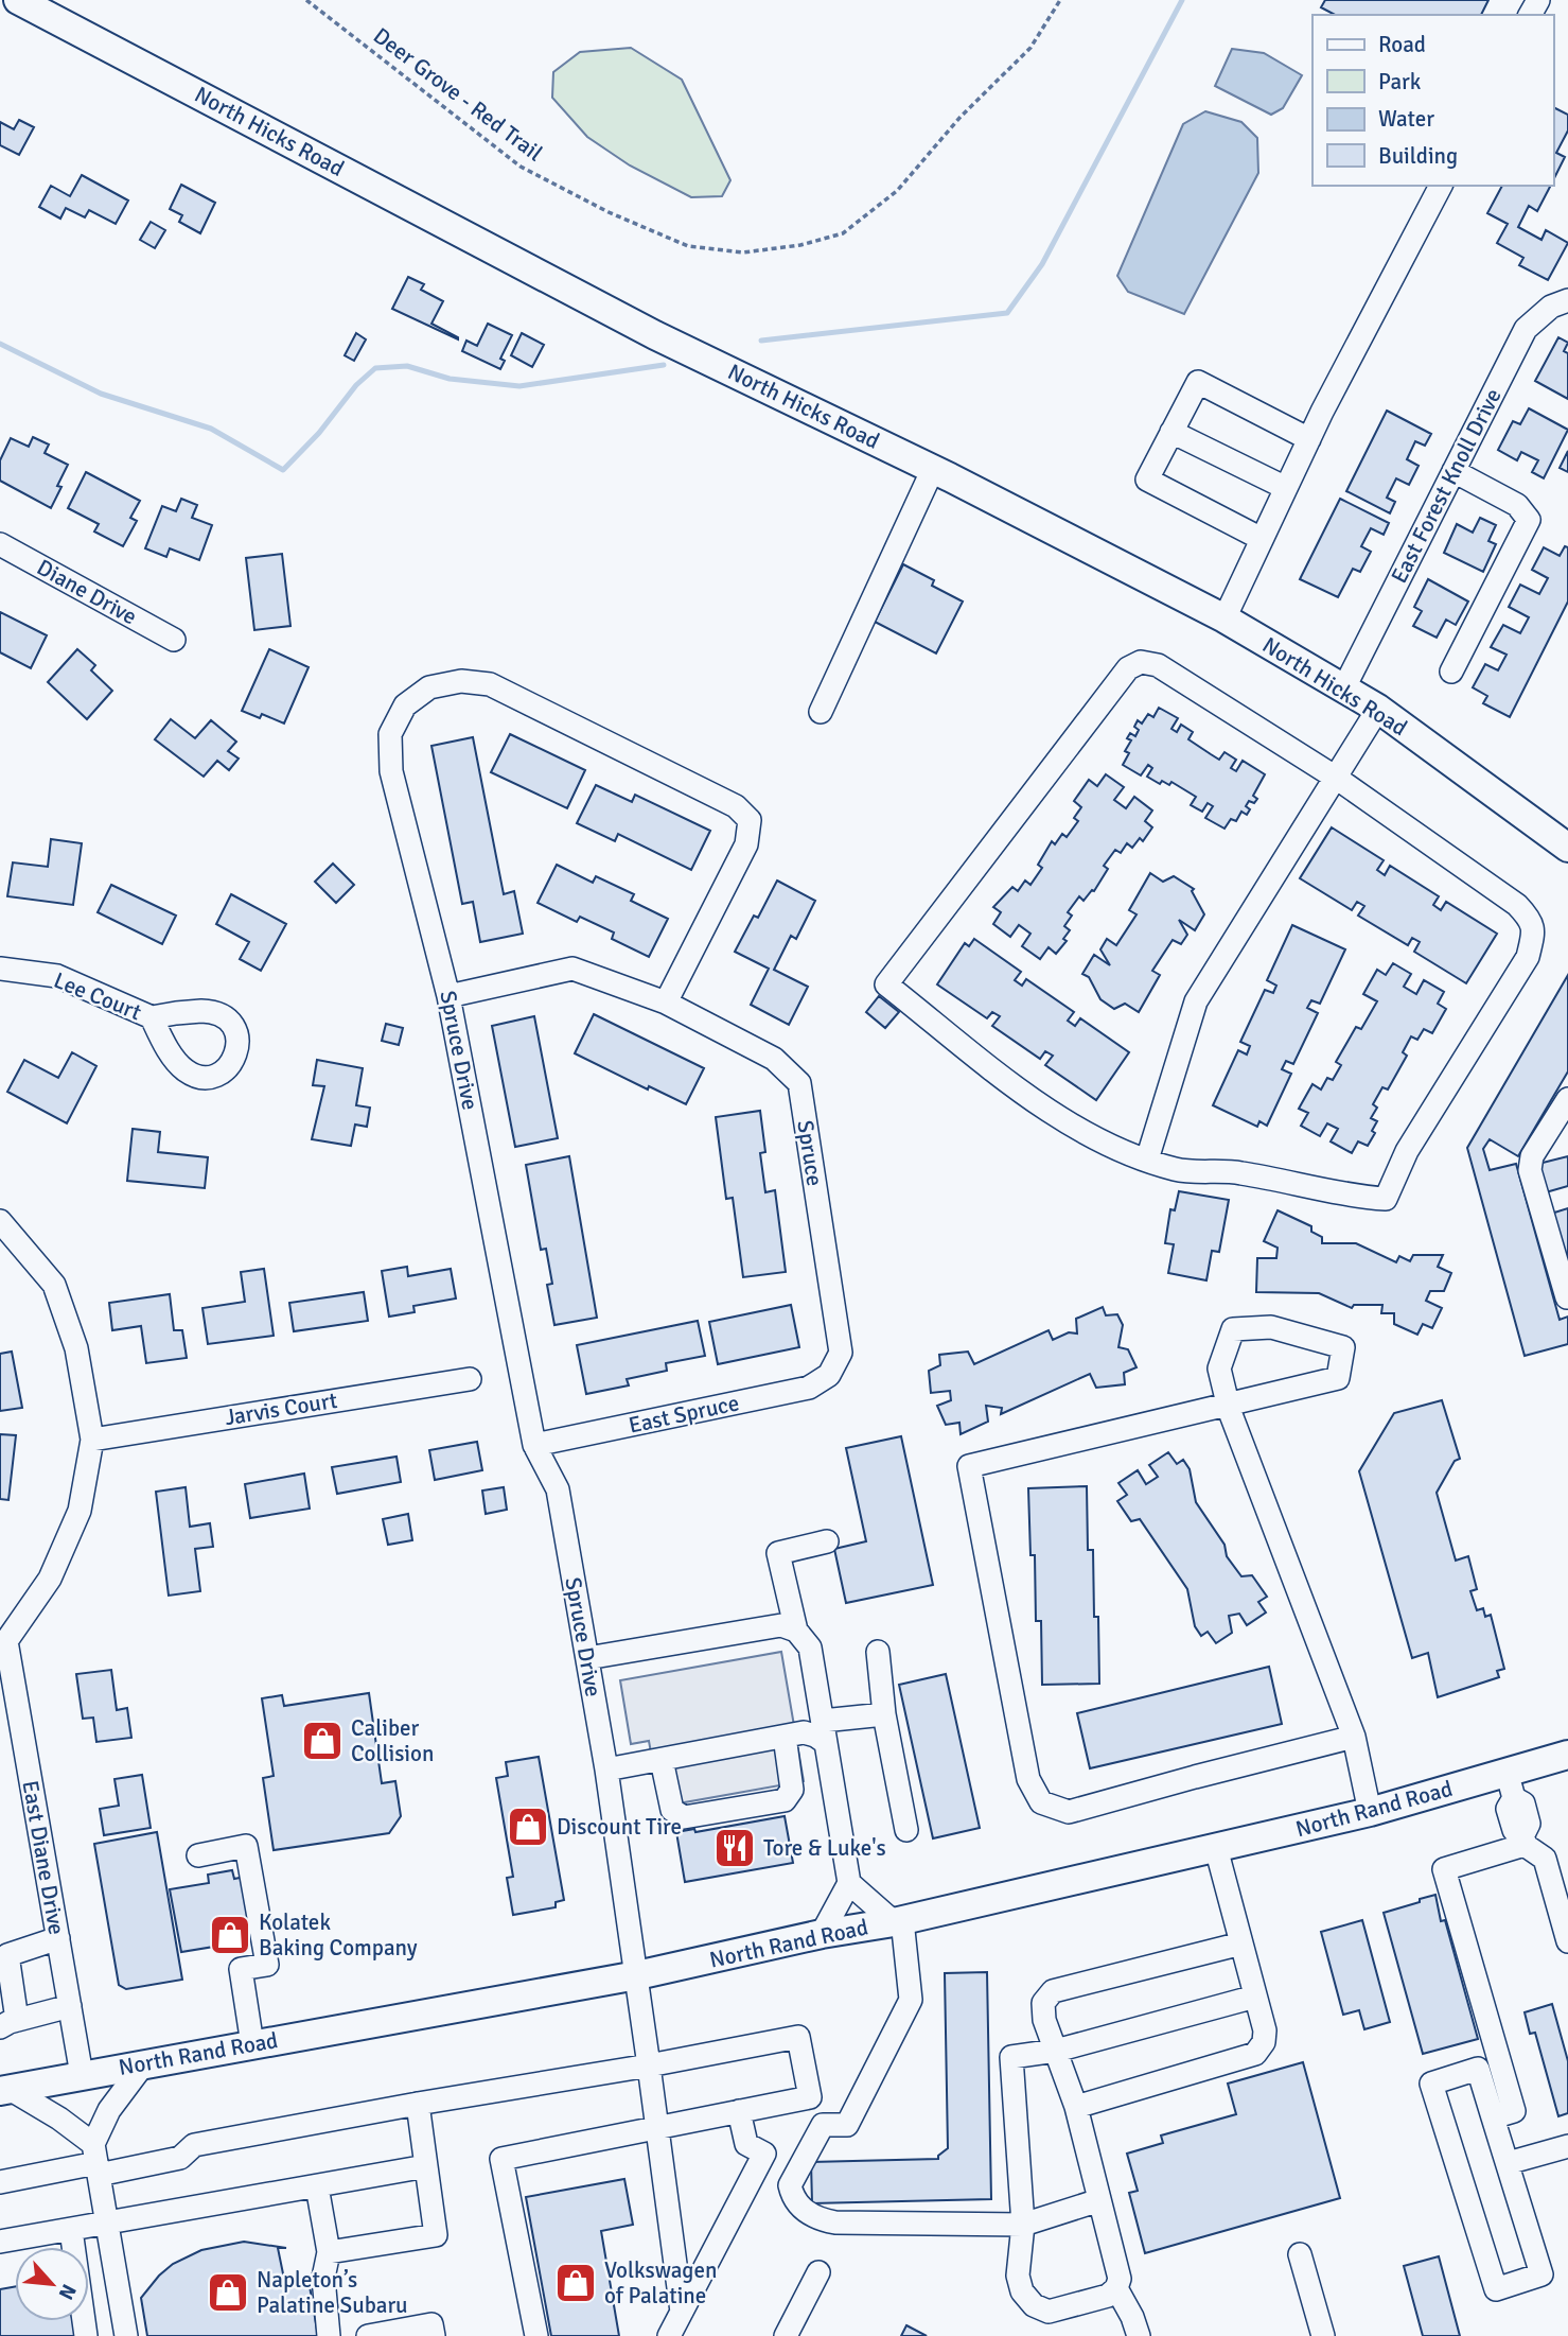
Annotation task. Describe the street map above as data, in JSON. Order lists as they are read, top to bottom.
{
  "streets": {
    "main road": ["North Hicks Road", "North Rand Road"],
    "street": [
      "East Forest Knoll Drive",
      "Diane Drive",
      "Lee Court",
      "Spruce Drive",
      "Spruce",
      "Jarvis Court",
      "East Spruce",
      "East Diane Drive"
    ],
    "path": ["Deer Grove - Red Trail"]
  },
  "crossings": [
    ["North Hicks Road", "East Forest Knoll Drive"],
    ["Spruce Drive", "Spruce"],
    ["Spruce Drive", "East Spruce"],
    ["Spruce Drive", "North Rand Road"],
    ["Spruce", "East Spruce"],
    ["North Rand Road", "East Diane Drive"]
  ],
  "places": {
    "shop": [
      "Caliber Collision",
      "Discount Tire",
      "Kolatek Baking Company",
      "Volkswagen of Palatine",
      "Napleton’s Palatine Subaru"
    ],
    "restaurant": ["Tore & Luke's"]
  },
  "legend": [
    "Road",
    "Park",
    "Water",
    "Building"
  ],
  "north": "bottom right"
}
